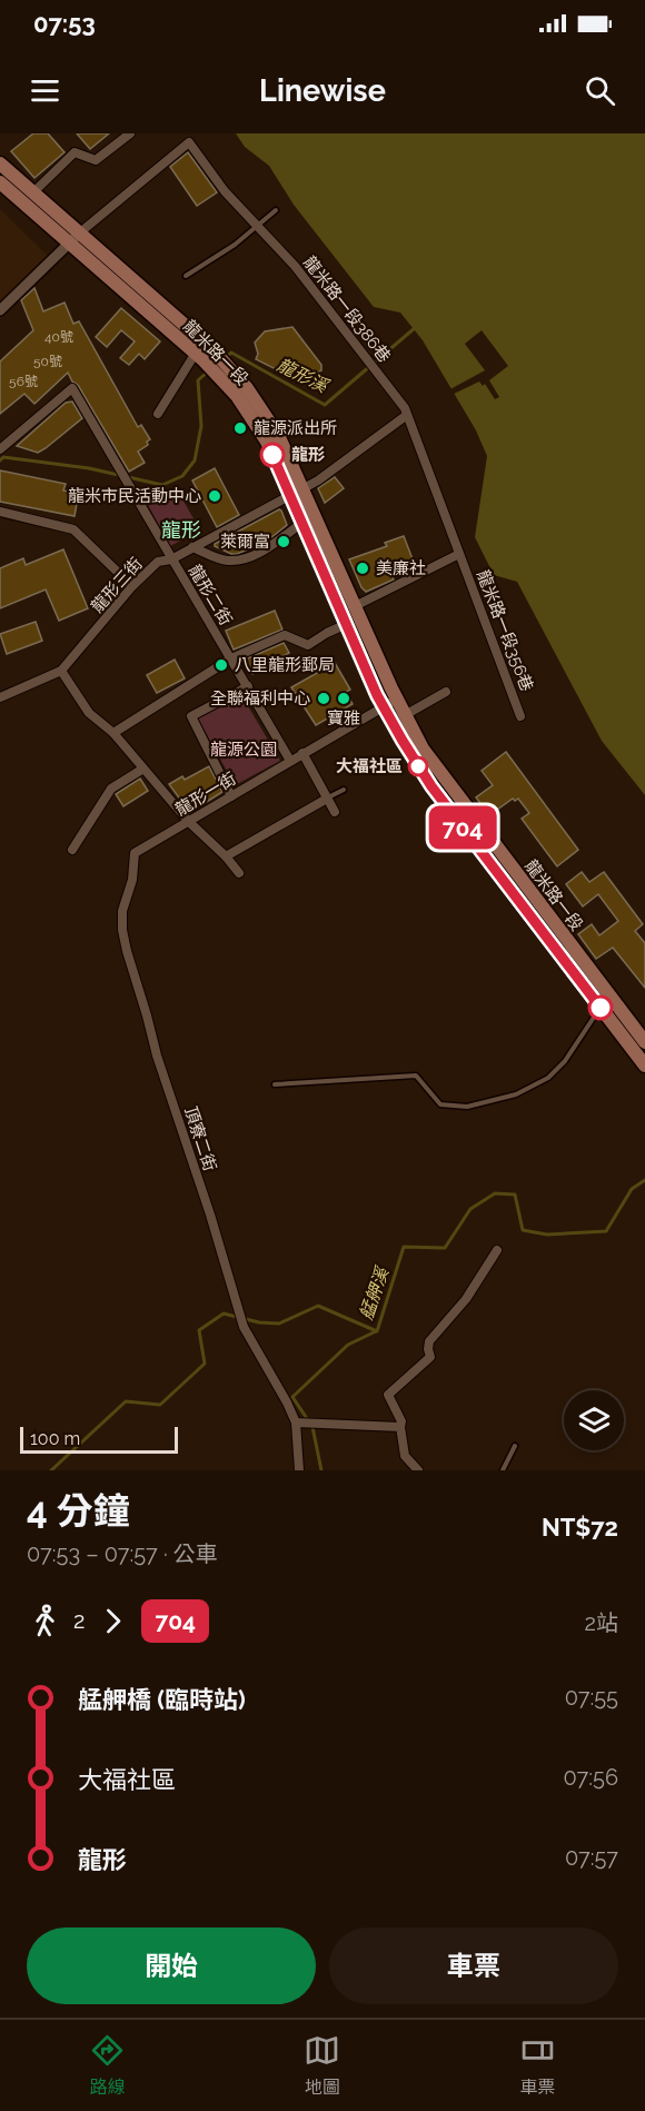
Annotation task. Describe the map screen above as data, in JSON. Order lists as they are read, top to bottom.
{
  "streets": {
    "main road": ["龍米路一段"],
    "street": [
      "龍米路一段386巷",
      "龍形三街",
      "龍形二街",
      "龍米路一段356巷",
      "龍形一街",
      "頂寮二街"
    ]
  },
  "crossings": [
    ["龍米路一段386巷", "龍米路一段"],
    ["龍米路一段386巷", "龍米路一段356巷"],
    ["龍米路一段", "龍形三街"],
    ["龍米路一段", "龍米路一段356巷"],
    ["龍米路一段", "龍形一街"],
    ["龍形三街", "龍形二街"],
    ["龍形二街", "龍形一街"],
    ["龍形一街", "頂寮二街"]
  ],
  "districts": ["龍形"],
  "water": ["龍形溪", "艋舺溪"],
  "parks": ["龍源公園"],
  "places": [
    "龍源派出所",
    "龍形",
    "龍米市民活動中心",
    "萊爾富",
    "美廉社",
    "八里龍形郵局",
    "全聯福利中心",
    "寶雅",
    "大福社區"
  ],
  "lines": ["bus line 704"],
  "house_numbers": ["40號", "50號", "56號"],
  "scale_bar": "100 m",
  "page": {
    "status": "07:53",
    "header": "Linewise",
    "on_map": "704",
    "scale": "100 m",
    "heading": ["4 分鐘", "07:53 – 07:57 · 公車", "NT$72"],
    "legs": ["2", "704", "2站"],
    "list": [
      {
        "name": "艋舺橋 (臨時站)",
        "value": "07:55"
      },
      {
        "name": "大福社區",
        "value": "07:56"
      },
      {
        "name": "龍形",
        "value": "07:57"
      }
    ],
    "buttons": ["開始", "車票"],
    "tabs": ["路線", "地圖", "車票"]
  }
}
